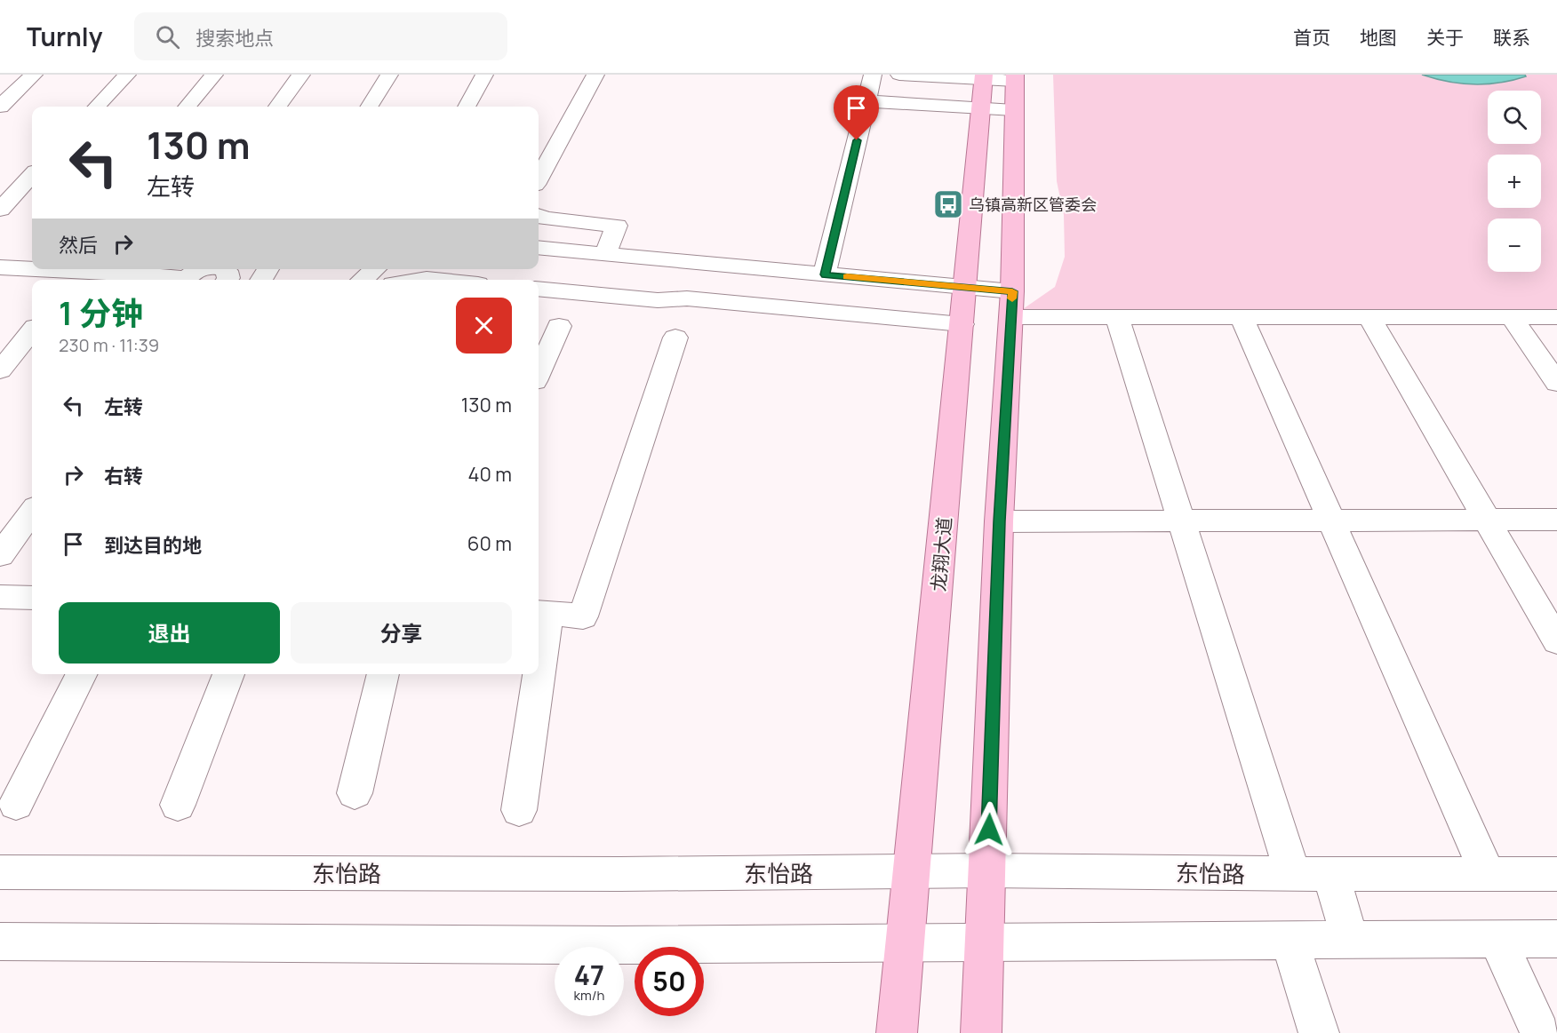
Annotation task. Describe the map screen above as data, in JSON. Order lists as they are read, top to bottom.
{
  "streets": {
    "main road": ["龙翔大道"],
    "street": ["东怡路"]
  },
  "crossings": [
    ["龙翔大道", "东怡路"]
  ],
  "places": {
    "bus stop": ["乌镇高新区管委会"]
  },
  "page": {
    "header": "Turnly",
    "search": "搜索地点",
    "nav": [
      "首页",
      "地图",
      "关于",
      "联系"
    ],
    "map_buttons": ["+", "−"],
    "turn": ["130 m", "左转"],
    "then": "然后",
    "heading": ["1 分钟", "230 m · 11:39"],
    "list": [
      {
        "name": "左转",
        "value": "130 m"
      },
      {
        "name": "右转",
        "value": "40 m"
      },
      {
        "name": "到达目的地",
        "value": "60 m"
      }
    ],
    "buttons": ["退出", "分享"],
    "speed": "47 km/h",
    "limit": "50"
  }
}
